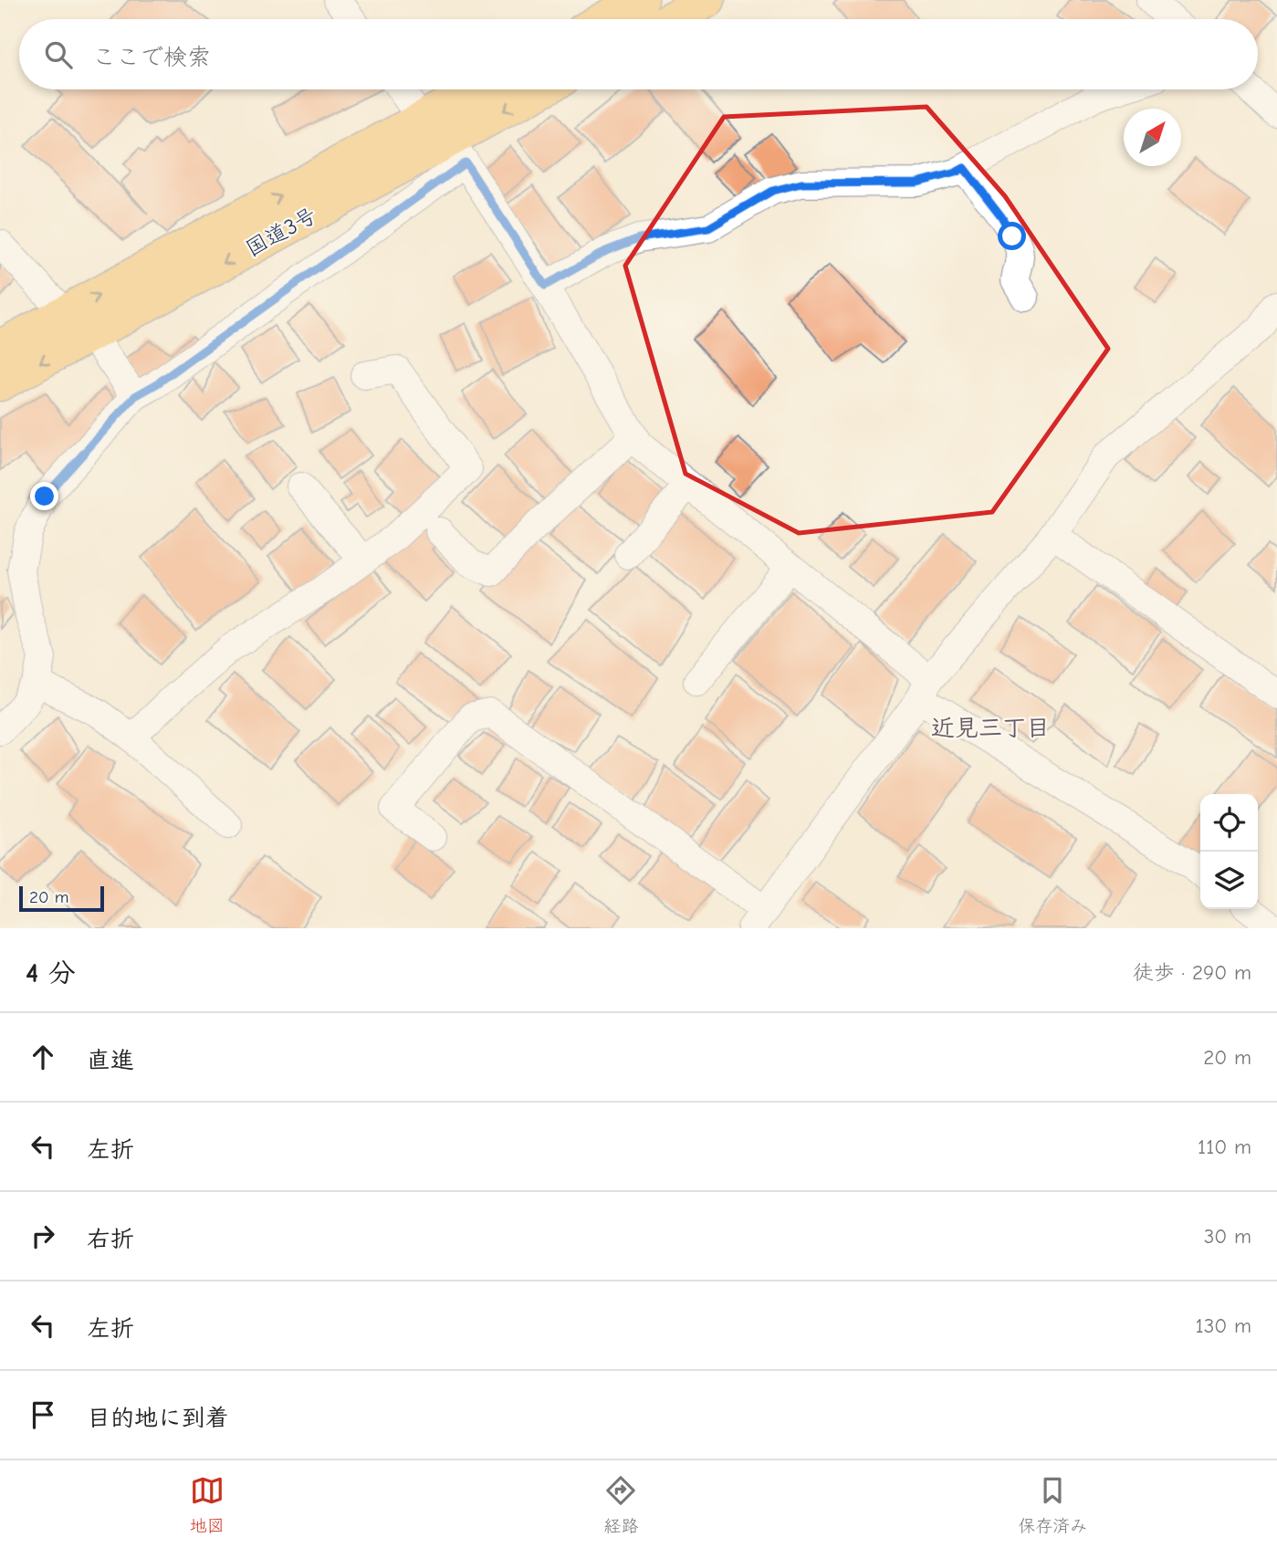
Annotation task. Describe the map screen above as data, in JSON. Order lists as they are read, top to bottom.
{
  "streets": {
    "highway": ["国道3号"]
  },
  "districts": ["近見三丁目"],
  "scale_bar": "20 m",
  "north": "top right",
  "page": {
    "search": "ここで検索",
    "scale": "20 m",
    "heading": ["4 分", "徒歩 · 290 m"],
    "list": [
      ["直進", "20 m"],
      ["左折", "110 m"],
      ["右折", "30 m"],
      ["左折", "130 m"],
      "目的地に到着"
    ],
    "nav": ["地図", "経路", "保存済み"]
  }
}
